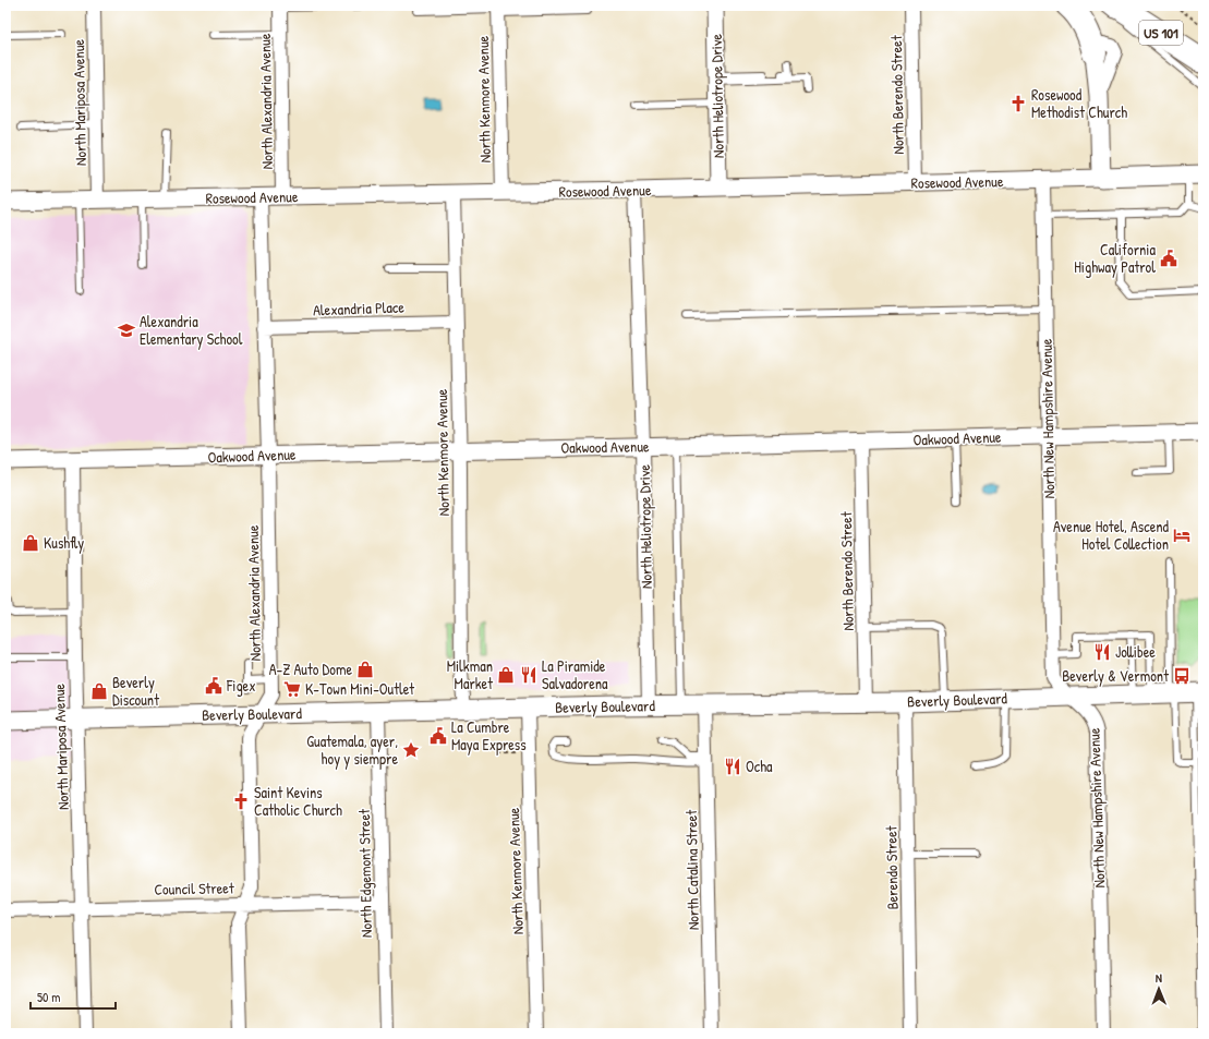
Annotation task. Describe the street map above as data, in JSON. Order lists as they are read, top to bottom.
{
  "streets": {
    "highway": ["US 101"],
    "main road": ["Rosewood Avenue", "Beverly Boulevard"],
    "street": [
      "North Berendo Street",
      "North Heliotrope Drive",
      "North Kenmore Avenue",
      "North Alexandria Avenue",
      "North Mariposa Avenue",
      "Alexandria Place",
      "North New Hampshire Avenue",
      "Oakwood Avenue",
      "Berendo Street",
      "North Catalina Street",
      "North Edgemont Street",
      "Council Street"
    ]
  },
  "crossings": [
    ["North Berendo Street", "Rosewood Avenue"],
    ["North Berendo Street", "Oakwood Avenue"],
    ["North Berendo Street", "Beverly Boulevard"],
    ["North Heliotrope Drive", "Rosewood Avenue"],
    ["North Heliotrope Drive", "Oakwood Avenue"],
    ["North Heliotrope Drive", "Beverly Boulevard"],
    ["North Kenmore Avenue", "Rosewood Avenue"],
    ["North Kenmore Avenue", "Alexandria Place"],
    ["North Kenmore Avenue", "Oakwood Avenue"],
    ["North Kenmore Avenue", "Beverly Boulevard"],
    ["North Alexandria Avenue", "Rosewood Avenue"],
    ["North Alexandria Avenue", "Alexandria Place"],
    ["North Alexandria Avenue", "Oakwood Avenue"],
    ["North Alexandria Avenue", "Beverly Boulevard"],
    ["North Alexandria Avenue", "Council Street"],
    ["North Mariposa Avenue", "Rosewood Avenue"],
    ["North Mariposa Avenue", "Oakwood Avenue"],
    ["North Mariposa Avenue", "Beverly Boulevard"],
    ["North Mariposa Avenue", "Council Street"],
    ["Rosewood Avenue", "North New Hampshire Avenue"],
    ["North New Hampshire Avenue", "Oakwood Avenue"],
    ["North New Hampshire Avenue", "Beverly Boulevard"],
    ["Beverly Boulevard", "Berendo Street"],
    ["Beverly Boulevard", "North Catalina Street"],
    ["Beverly Boulevard", "North Edgemont Street"],
    ["North Edgemont Street", "Council Street"]
  ],
  "places": {
    "church": ["Rosewood Methodist Church", "Saint Kevins Catholic Church"],
    "public building": ["California Highway Patrol", "Figex", "La Cumbre Maya Express"],
    "school or university": ["Alexandria Elementary School"],
    "hotel": ["Avenue Hotel, Ascend Hotel Collection"],
    "shop": [
      "Kushfly",
      "A-Z Auto Dome",
      "Milkman Market",
      "Beverly Discount"
    ],
    "restaurant": ["Jollibee", "La Piramide Salvadorena", "Ocha"],
    "bus stop": ["Beverly & Vermont"],
    "supermarket": ["K-Town Mini-Outlet"],
    "place": ["Guatemala, ayer, hoy y siempre"]
  },
  "scale_bar": "50 m",
  "north": "top"
}
